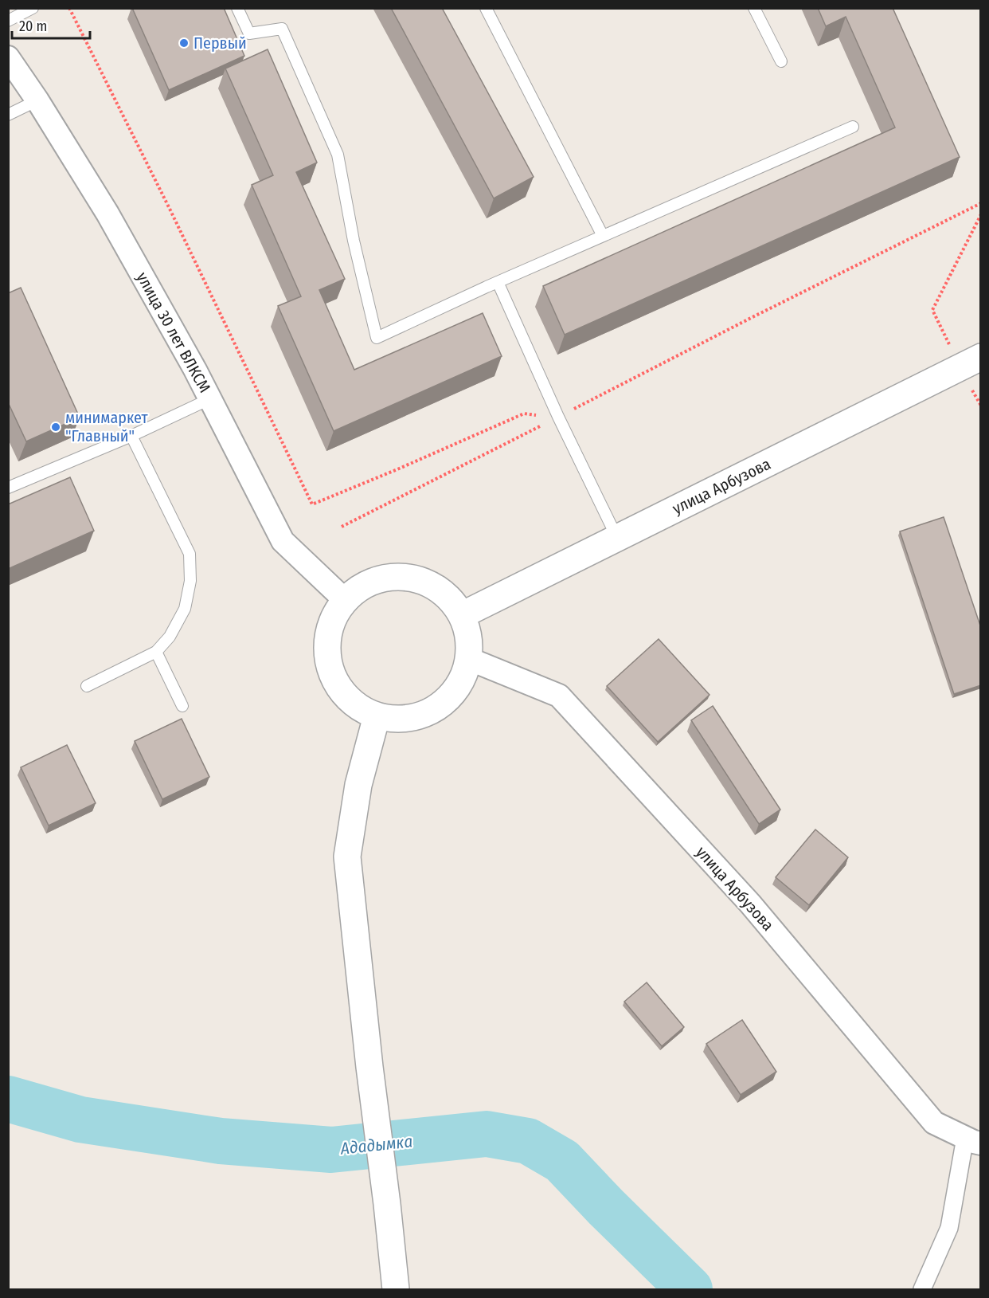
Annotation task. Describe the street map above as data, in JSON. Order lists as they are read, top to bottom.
{
  "streets": {
    "street": ["улица 30 лет ВЛКСМ", "улица Арбузова"]
  },
  "crossings": [
    ["улица 30 лет ВЛКСМ", "улица Арбузова"]
  ],
  "water": ["Ададымка"],
  "places": ["Первый", "минимаркет \"Главный\""],
  "scale_bar": "20 m"
}
